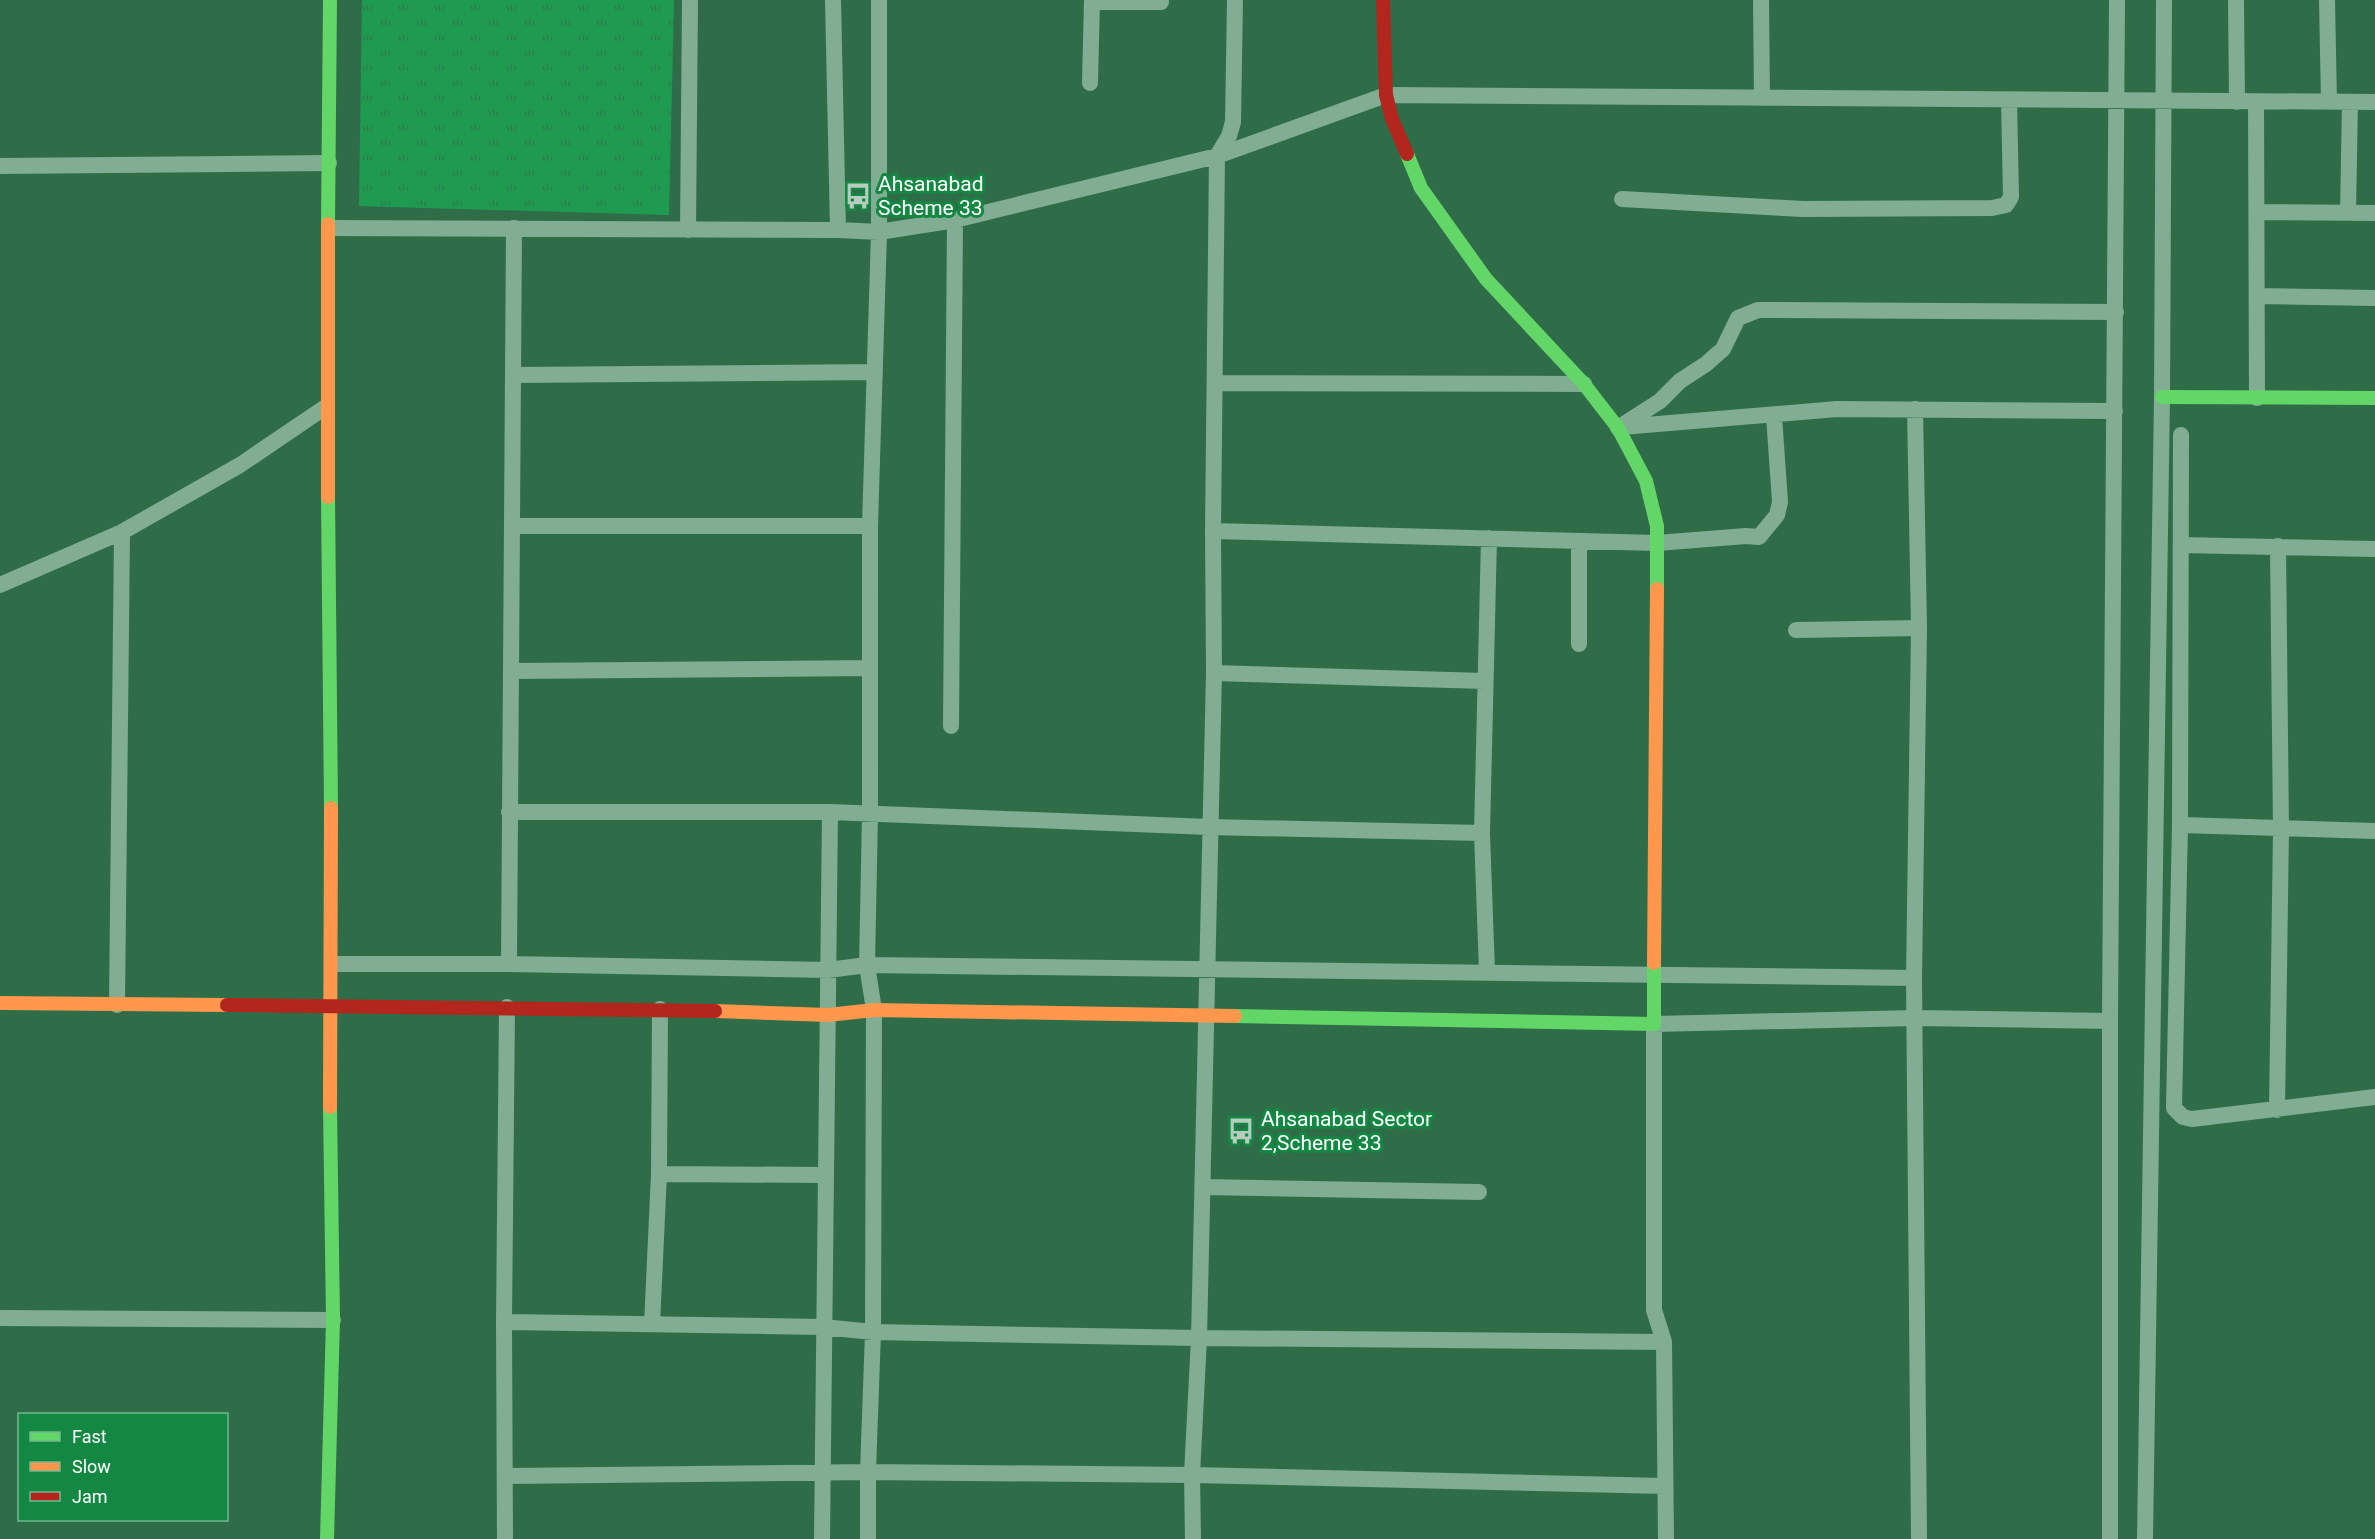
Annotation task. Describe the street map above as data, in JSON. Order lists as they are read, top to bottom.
{
  "places": {
    "bus stop": ["Ahsanabad Scheme 33", "Ahsanabad Sector 2,Scheme 33"]
  },
  "legend": ["Fast", "Slow", "Jam"]
}
